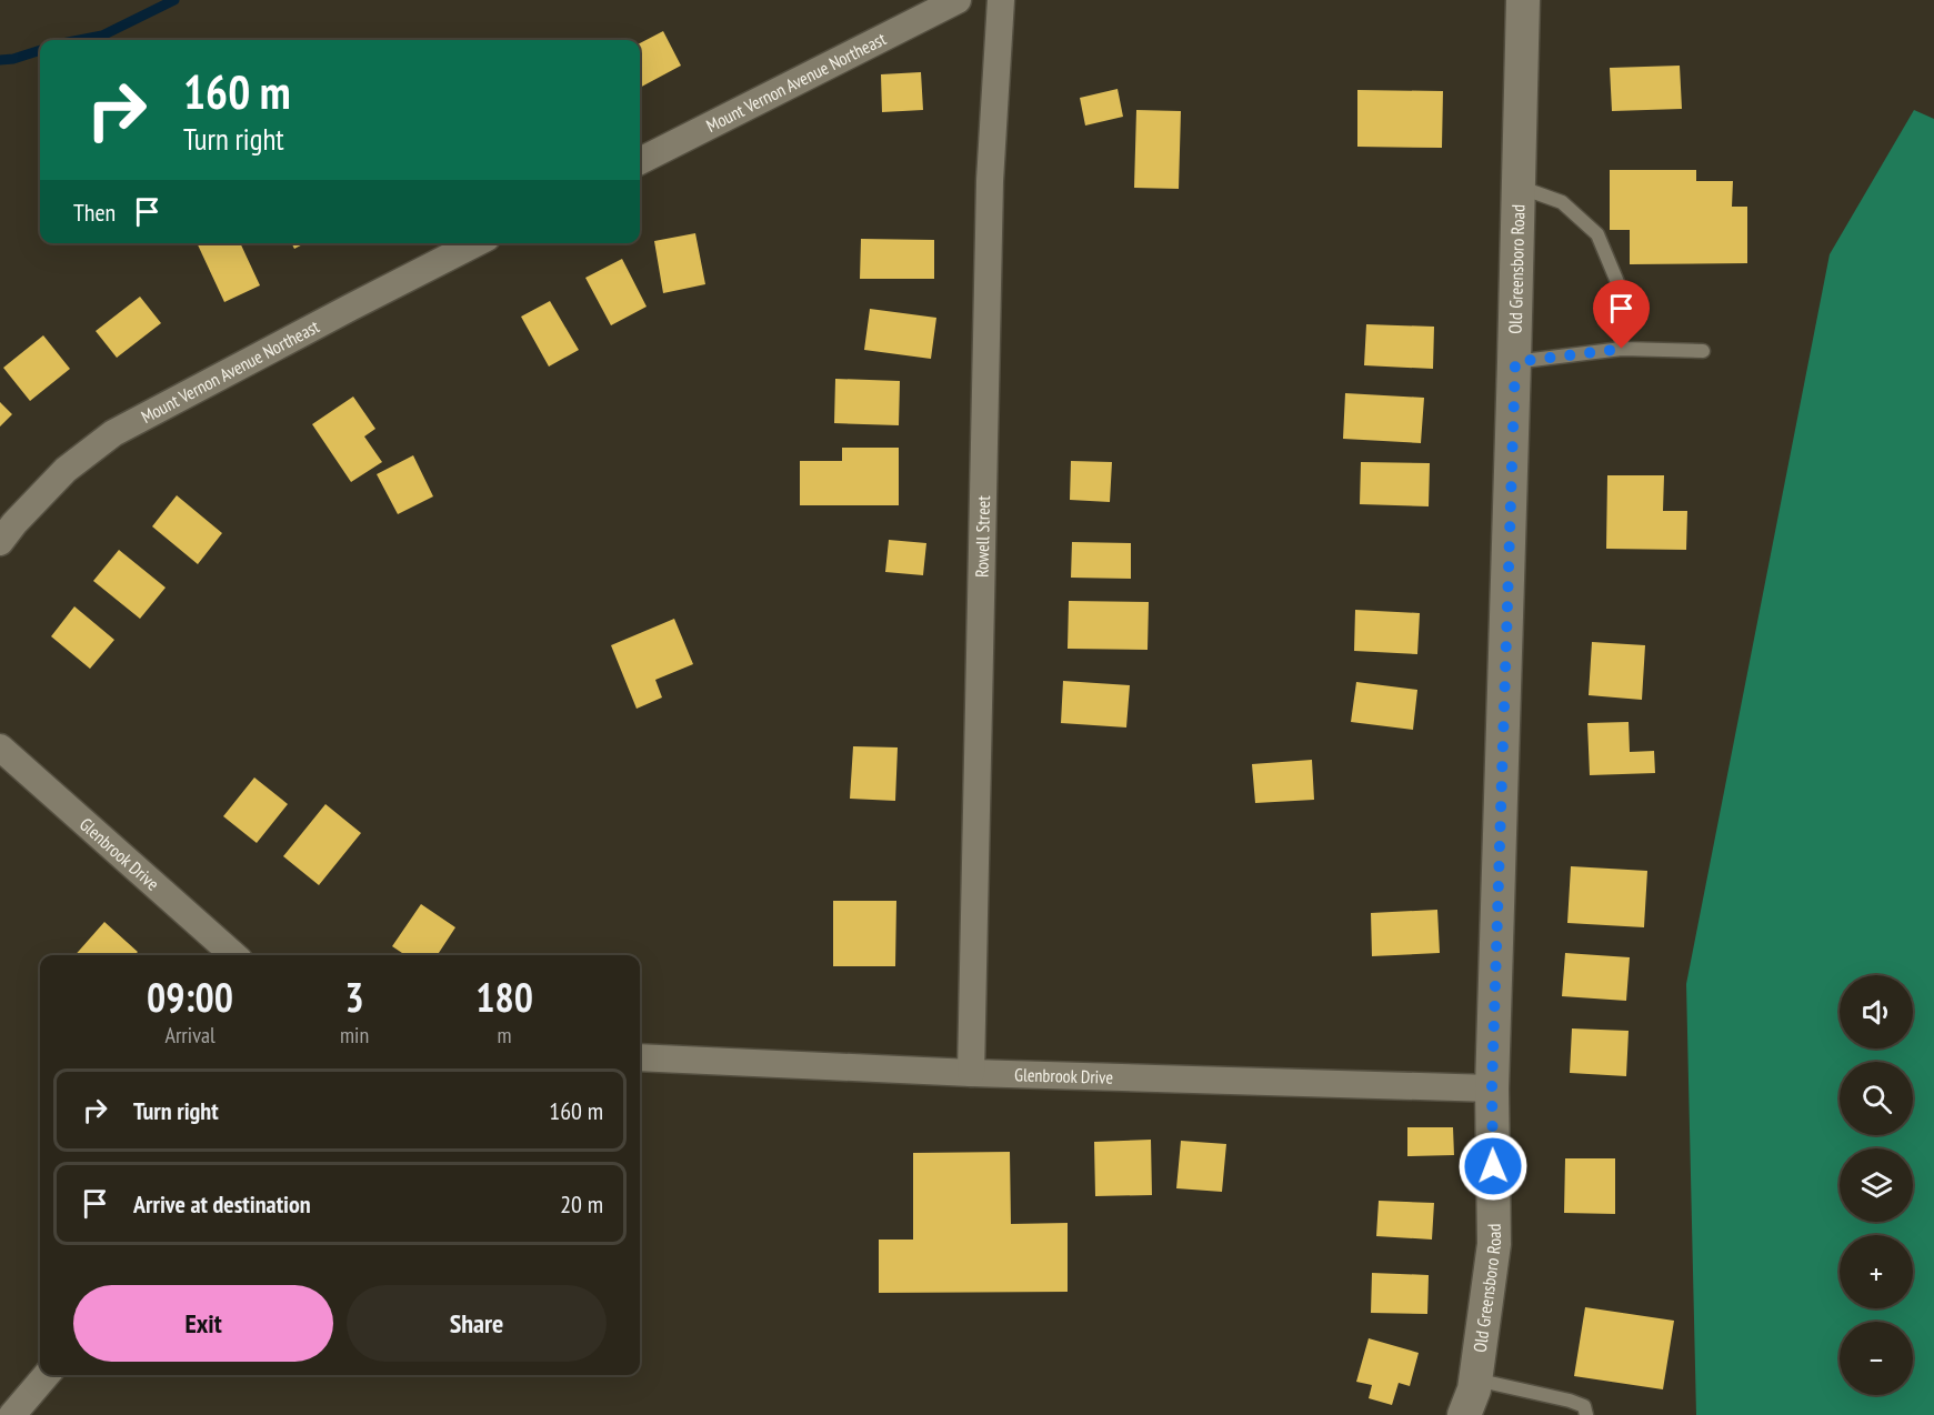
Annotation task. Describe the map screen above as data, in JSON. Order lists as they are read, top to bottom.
{
  "streets": {
    "street": [
      "Mount Vernon Avenue Northeast",
      "Old Greensboro Road",
      "Rowell Street",
      "Glenbrook Drive"
    ]
  },
  "crossings": [
    ["Old Greensboro Road", "Glenbrook Drive"],
    ["Rowell Street", "Glenbrook Drive"]
  ],
  "page": {
    "turn": ["160 m", "Turn right"],
    "then": "Then",
    "eta": [
      "09:00",
      "Arrival",
      "3",
      "min",
      "180",
      "m"
    ],
    "map_buttons": ["+", "−"],
    "list": [
      {
        "name": "Turn right",
        "value": "160 m"
      },
      {
        "name": "Arrive at destination",
        "value": "20 m"
      }
    ],
    "buttons": ["Exit", "Share"]
  }
}
